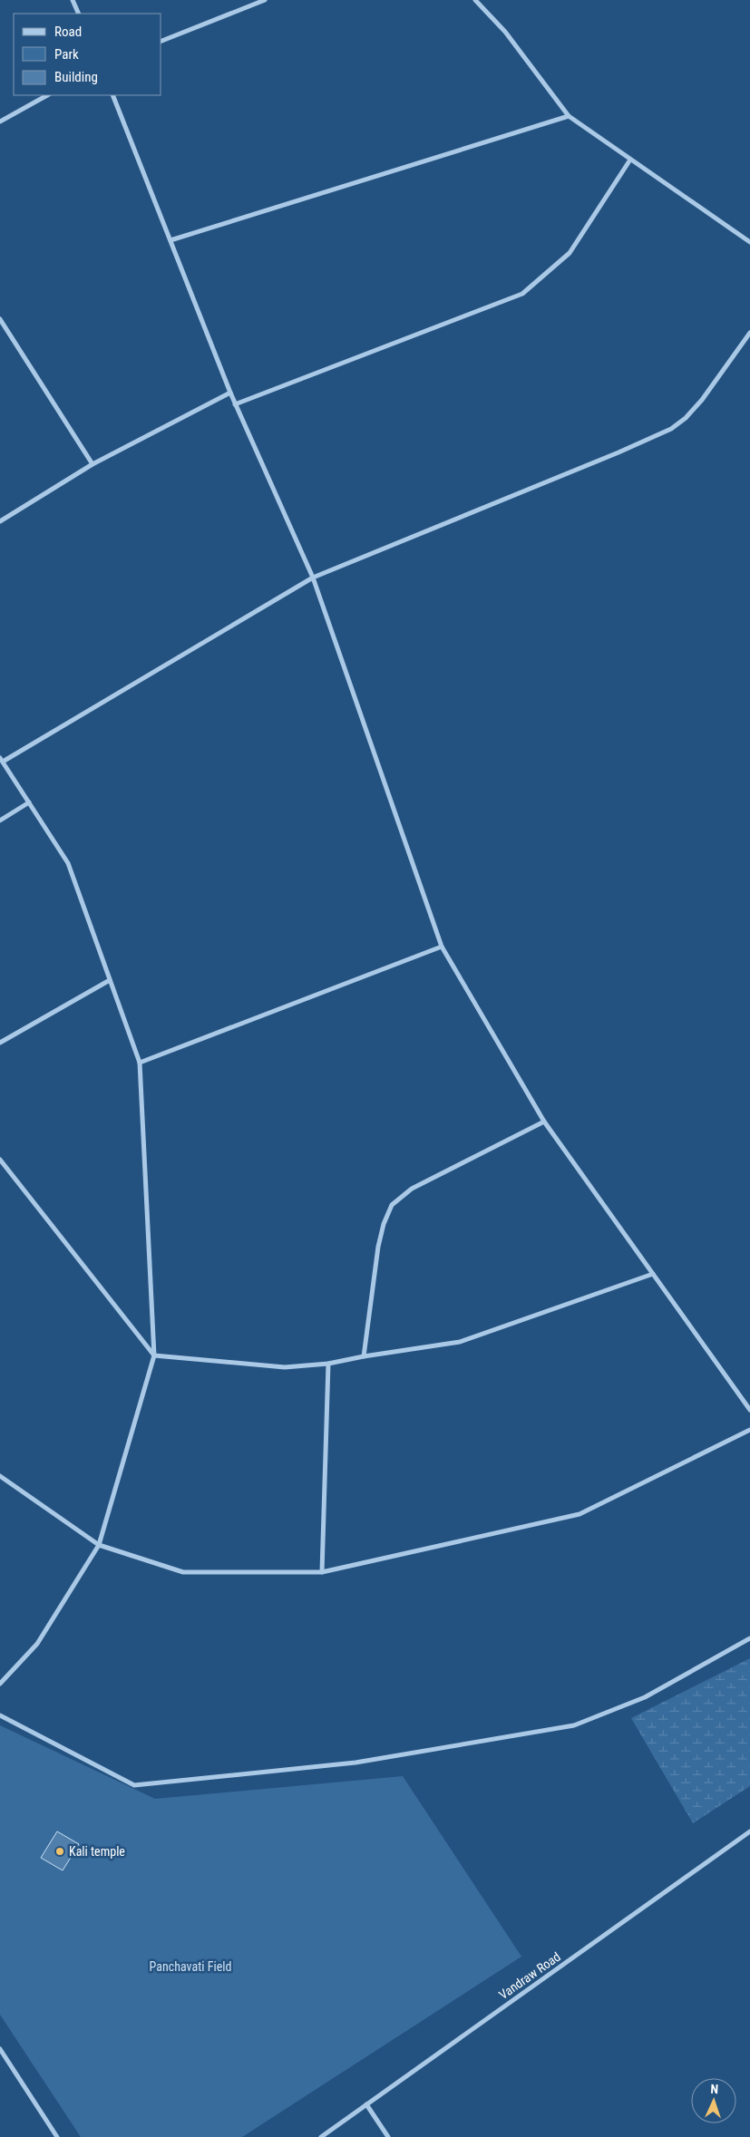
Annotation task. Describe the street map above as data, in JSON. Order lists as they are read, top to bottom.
{
  "streets": {
    "street": ["Vandraw Road"]
  },
  "parks": ["Panchavati Field"],
  "places": ["Kali temple"],
  "legend": ["Road", "Park", "Building"],
  "north": "top"
}
